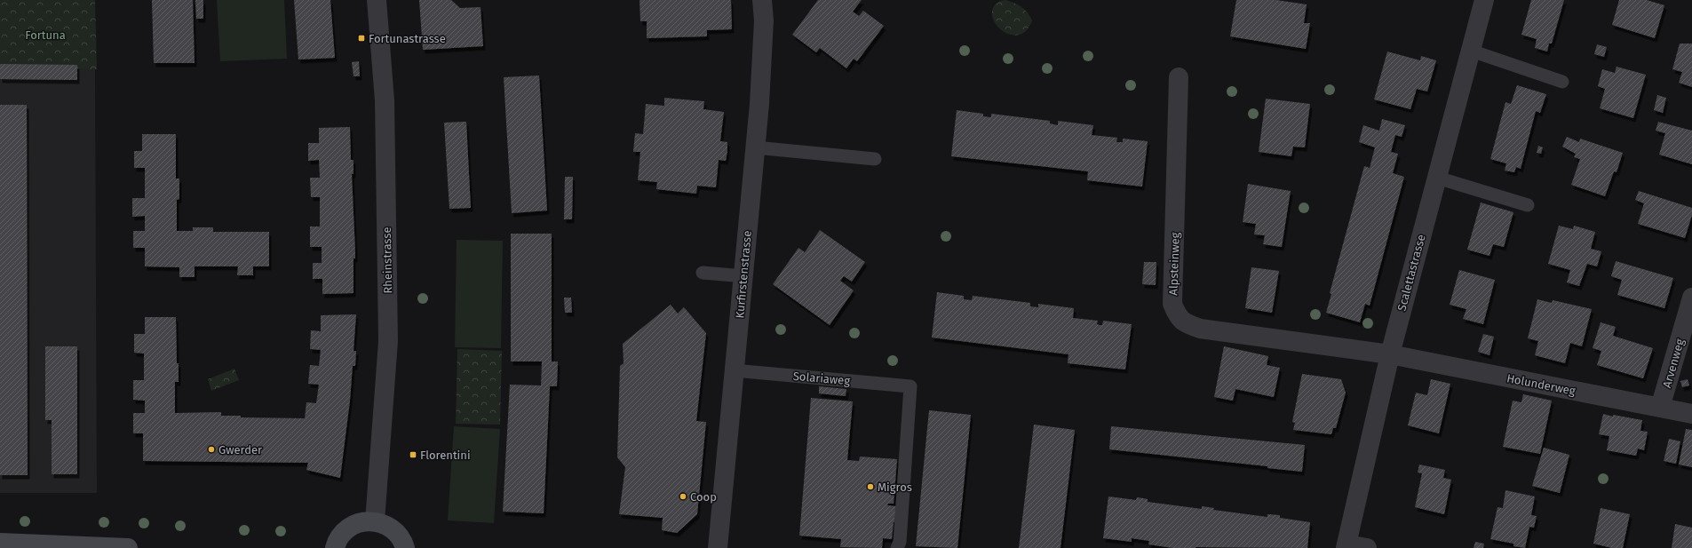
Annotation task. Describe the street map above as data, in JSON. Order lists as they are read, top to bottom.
{
  "streets": {
    "street": [
      "Rheinstrasse",
      "Alpsteinweg",
      "Scalettastrasse",
      "Kurfirstenstrasse",
      "Arvenweg",
      "Holunderweg"
    ],
    "lane": ["Solariaweg"]
  },
  "crossings": [
    ["Alpsteinweg", "Scalettastrasse"],
    ["Alpsteinweg", "Holunderweg"],
    ["Scalettastrasse", "Holunderweg"],
    ["Kurfirstenstrasse", "Solariaweg"],
    ["Arvenweg", "Holunderweg"]
  ],
  "parks": ["Fortuna"],
  "places": {
    "transit": ["Fortunastrasse", "Florentini"],
    "other": ["Gwerder", "Migros", "Coop"]
  }
}
